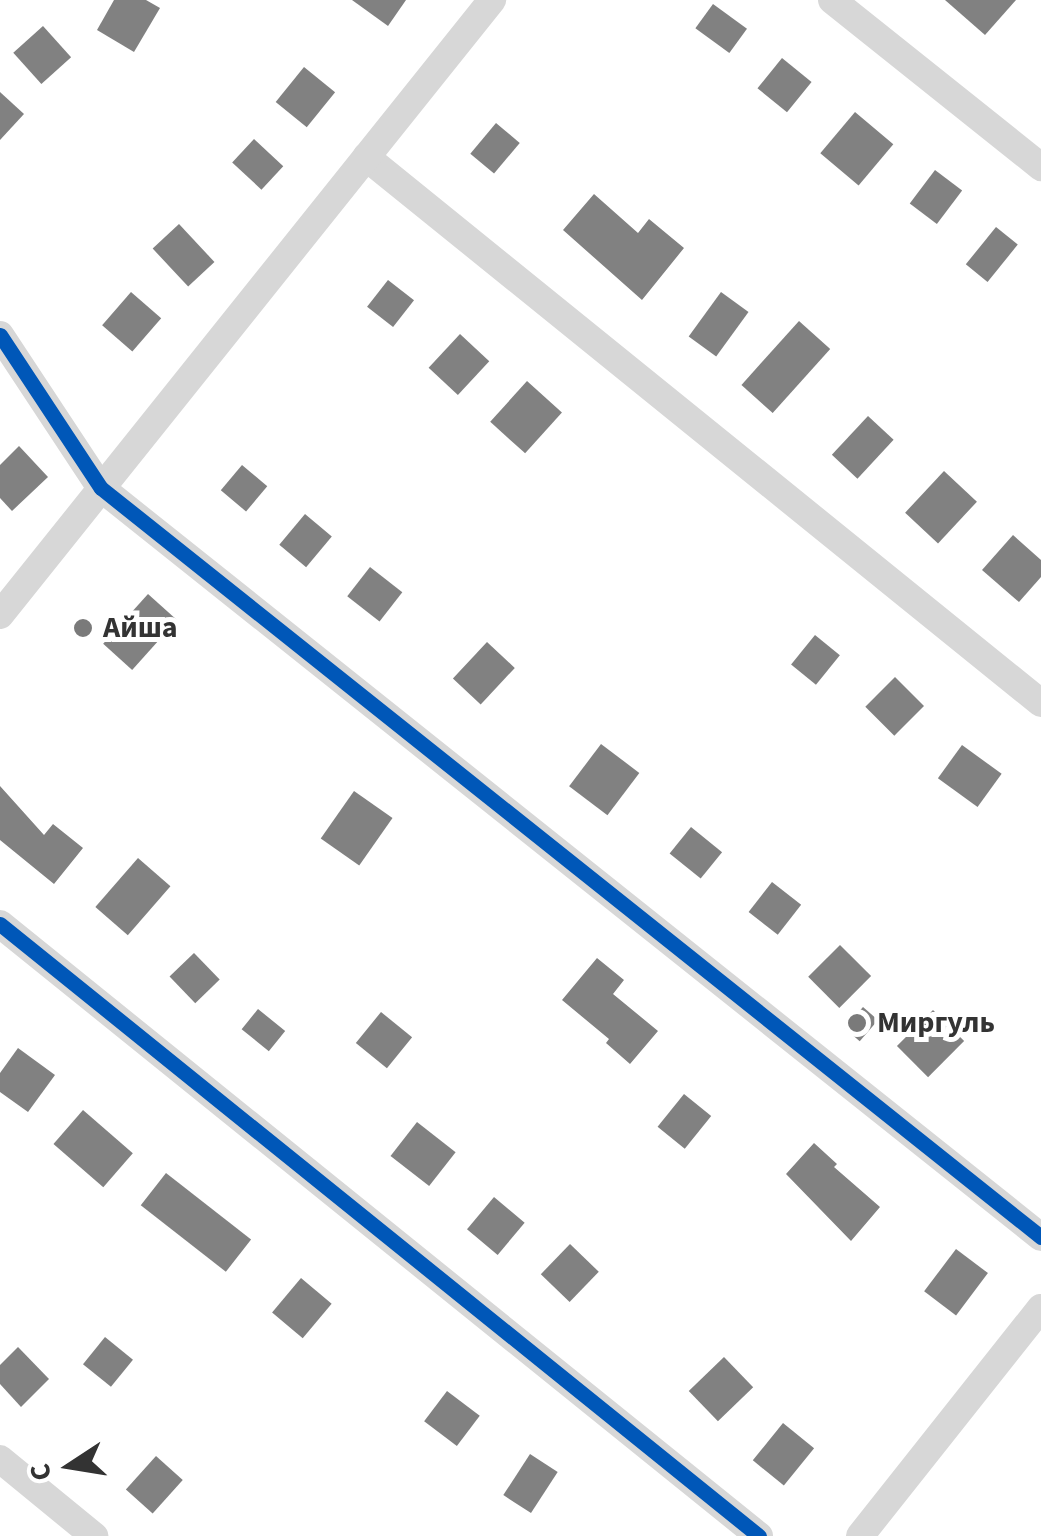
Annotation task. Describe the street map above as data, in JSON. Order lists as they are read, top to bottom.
{
  "places": ["Айша", "Миргуль"],
  "north": "left"
}
